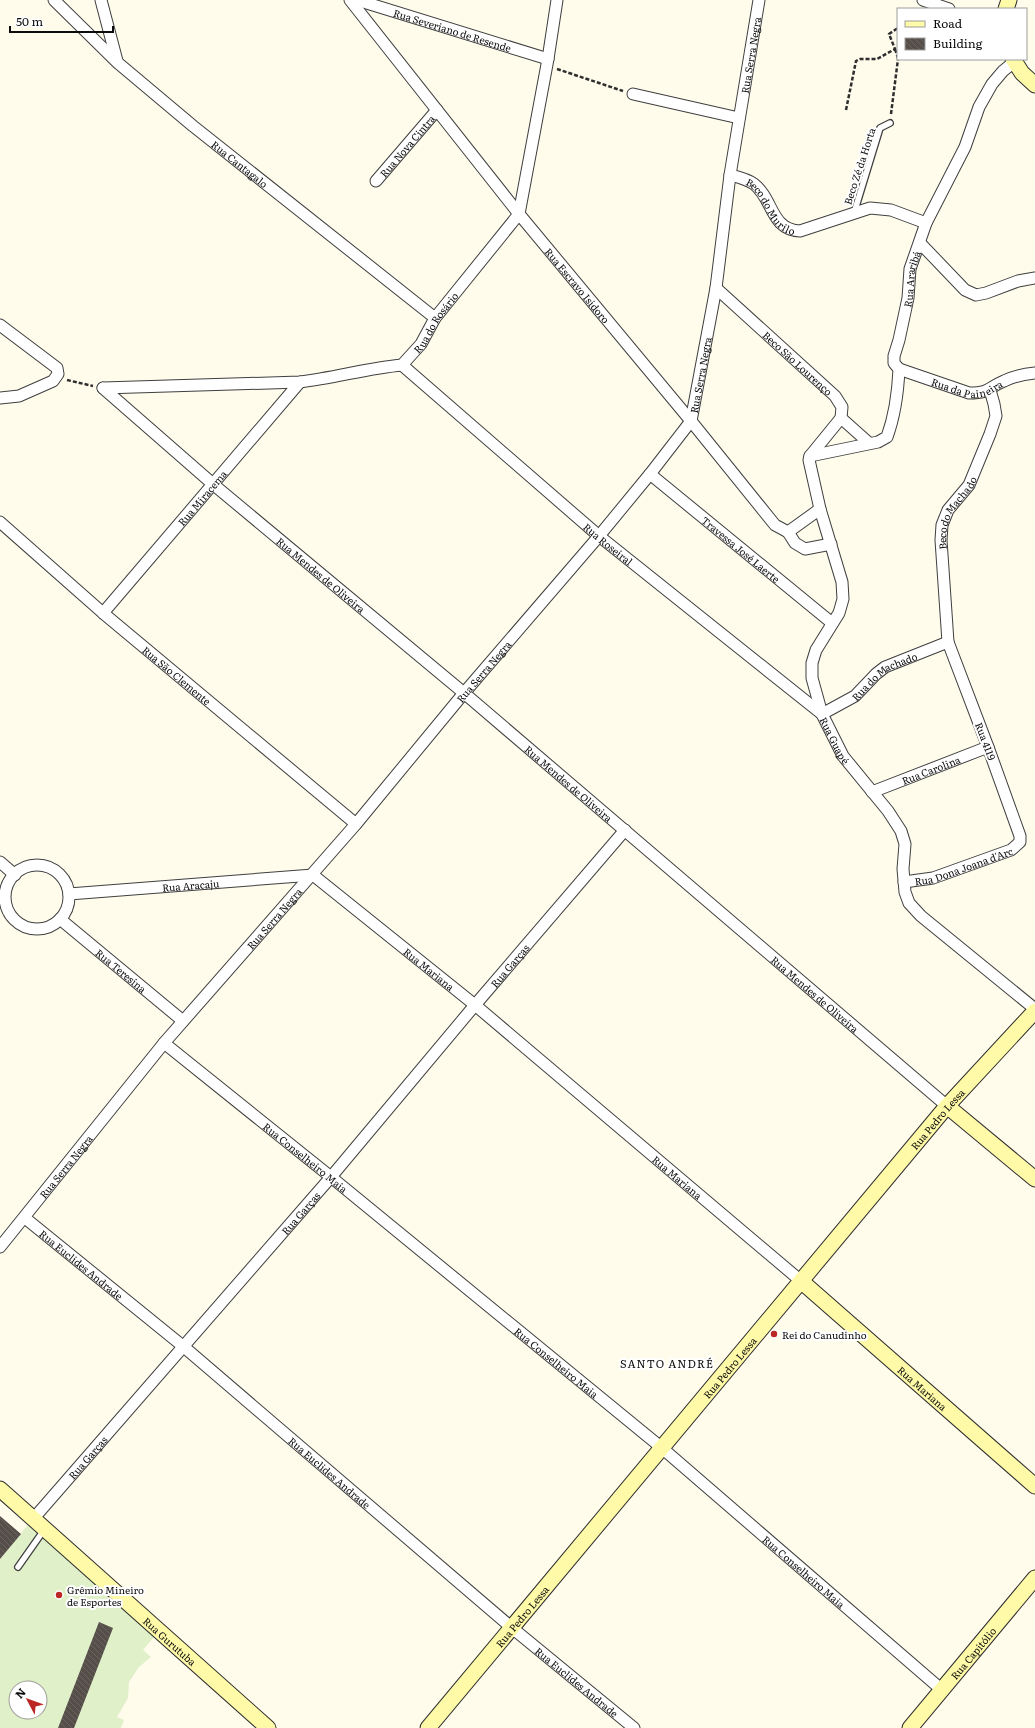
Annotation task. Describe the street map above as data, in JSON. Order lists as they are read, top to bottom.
{
  "streets": {
    "street": [
      "Rua Severiano de Resende",
      "Rua Serra Negra",
      "Rua Nova Cintra",
      "Rua Cantagalo",
      "Beco do Murilo",
      "Rua Araribá",
      "Rua Escravo Isidoro",
      "Rua do Rosário",
      "Beco São Lourenço",
      "Rua da Paineira",
      "Rua Miracema",
      "Beco do Machado",
      "Rua Roseiral",
      "Travessa José Laerte",
      "Rua Mendes de Oliveira",
      "Rua São Clemente",
      "Rua do Machado",
      "Rua Guapé",
      "Rua 4119",
      "Rua Carolina",
      "Rua Dona Joana d'Arc",
      "Rua Aracaju",
      "Rua Garças",
      "Rua Mariana",
      "Rua Teresina",
      "Rua Pedro Lessa",
      "Rua Conselheiro Maia",
      "Rua Euclides Andrade",
      "Rua Gurutuba",
      "Rua Capitólio"
    ],
    "lane": ["Beco Zé da Horta"]
  },
  "crossings": [
    ["Rua Severiano de Resende", "Rua do Rosário"],
    ["Rua Serra Negra", "Beco do Murilo"],
    ["Rua Serra Negra", "Rua Escravo Isidoro"],
    ["Rua Serra Negra", "Beco São Lourenço"],
    ["Rua Serra Negra", "Rua Roseiral"],
    ["Rua Serra Negra", "Travessa José Laerte"],
    ["Rua Serra Negra", "Rua Mendes de Oliveira"],
    ["Rua Serra Negra", "Rua São Clemente"],
    ["Rua Serra Negra", "Rua Aracaju"],
    ["Rua Serra Negra", "Rua Mariana"],
    ["Rua Serra Negra", "Rua Teresina"],
    ["Rua Serra Negra", "Rua Conselheiro Maia"],
    ["Rua Serra Negra", "Rua Euclides Andrade"],
    ["Rua Nova Cintra", "Rua Escravo Isidoro"],
    ["Rua Cantagalo", "Rua do Rosário"],
    ["Beco Zé da Horta", "Beco do Murilo"],
    ["Beco do Murilo", "Rua Araribá"],
    ["Rua Araribá", "Rua da Paineira"],
    ["Rua Araribá", "Rua Guapé"],
    ["Rua Escravo Isidoro", "Rua do Rosário"],
    ["Rua Escravo Isidoro", "Rua Guapé"],
    ["Rua do Rosário", "Rua Roseiral"],
    ["Rua da Paineira", "Beco do Machado"],
    ["Rua Miracema", "Rua Mendes de Oliveira"],
    ["Rua Miracema", "Rua São Clemente"],
    ["Beco do Machado", "Rua do Machado"],
    ["Beco do Machado", "Rua 4119"],
    ["Rua Roseiral", "Rua do Machado"],
    ["Rua Roseiral", "Rua Guapé"],
    ["Travessa José Laerte", "Rua Guapé"],
    ["Rua Mendes de Oliveira", "Rua Garças"],
    ["Rua Mendes de Oliveira", "Rua Pedro Lessa"],
    ["Rua do Machado", "Rua Guapé"],
    ["Rua do Machado", "Rua 4119"],
    ["Rua Guapé", "Rua Carolina"],
    ["Rua Guapé", "Rua Dona Joana d'Arc"],
    ["Rua Guapé", "Rua Pedro Lessa"],
    ["Rua 4119", "Rua Carolina"],
    ["Rua 4119", "Rua Dona Joana d'Arc"],
    ["Rua Aracaju", "Rua Mariana"],
    ["Rua Aracaju", "Rua Teresina"],
    ["Rua Garças", "Rua Mariana"],
    ["Rua Garças", "Rua Conselheiro Maia"],
    ["Rua Garças", "Rua Euclides Andrade"],
    ["Rua Garças", "Rua Gurutuba"],
    ["Rua Mariana", "Rua Pedro Lessa"],
    ["Rua Pedro Lessa", "Rua Conselheiro Maia"],
    ["Rua Pedro Lessa", "Rua Euclides Andrade"],
    ["Rua Conselheiro Maia", "Rua Capitólio"]
  ],
  "districts": ["SANTO ANDRÉ"],
  "places": ["Rei do Canudinho", "Grêmio Mineiro de Esportes"],
  "legend": ["Road", "Building"],
  "scale_bar": "50 m",
  "north": "top left"
}
